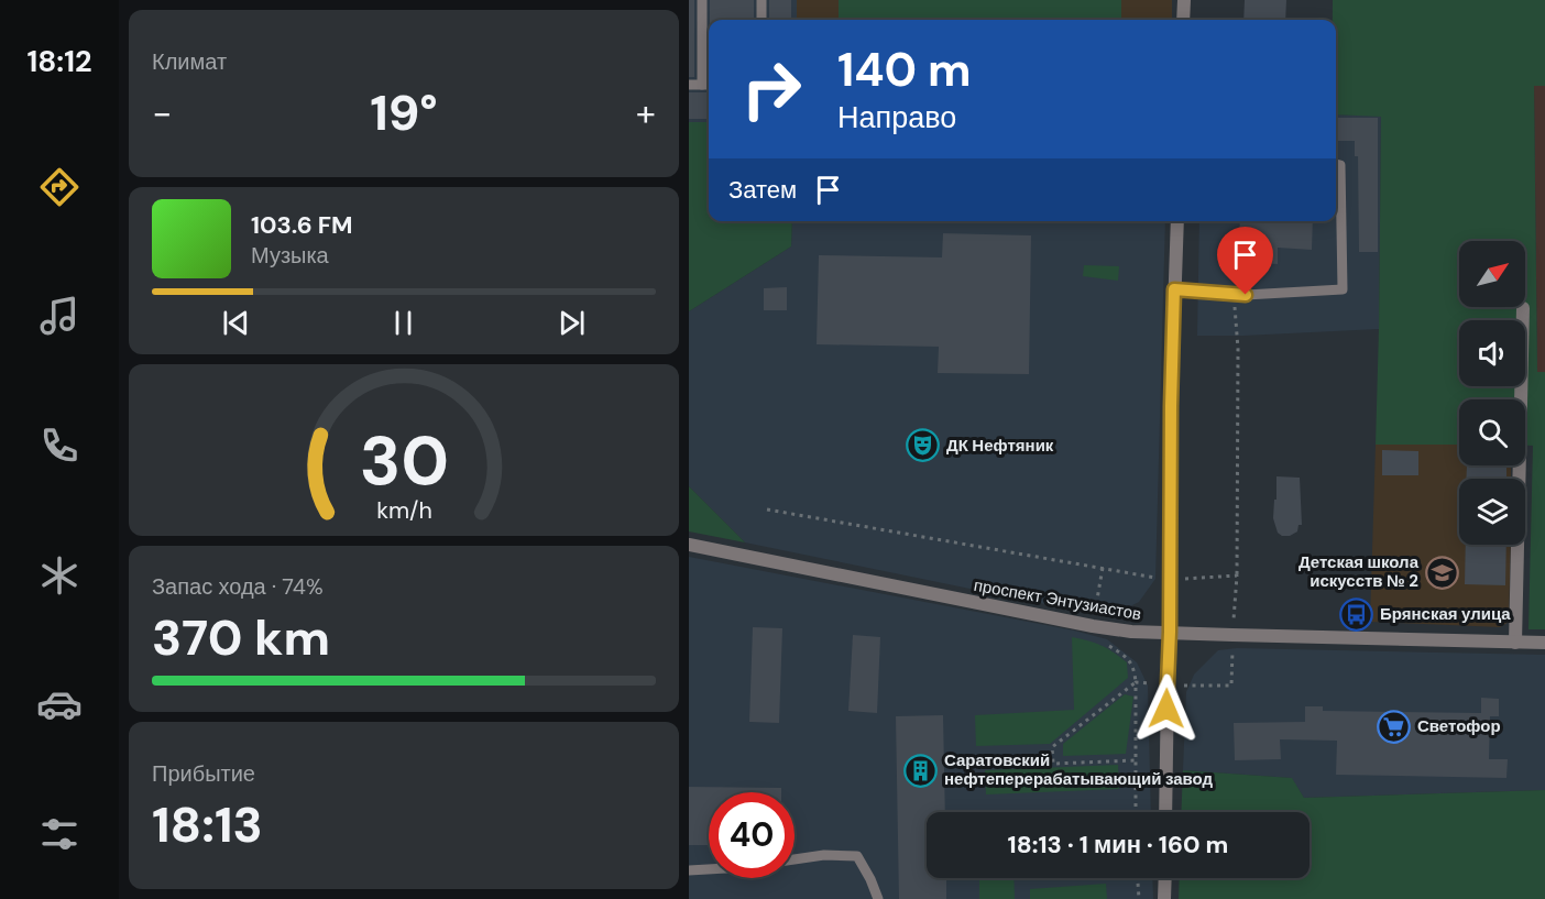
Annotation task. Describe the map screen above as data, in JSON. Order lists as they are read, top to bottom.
{
  "streets": {
    "street": ["проспект Энтузиастов"]
  },
  "places": {
    "theatre": ["ДК Нефтяник"],
    "school or university": ["Детская школа искусств № 2"],
    "bus stop": ["Брянская улица"],
    "supermarket": ["Светофор"],
    "building": ["Саратовский нефтеперерабатывающий завод"]
  },
  "north": "top right",
  "page": {
    "tabs": "18:12",
    "tile": [
      "Климат",
      ["Запас хода · 74%", "370 km"],
      ["Прибытие", "18:13"]
    ],
    "turn": ["140 m", "Направо"],
    "heat": ["−", "19°", "+"],
    "then": "Затем",
    "song": ["103.6 FM", "Музыка"],
    "limit": "40",
    "trip": "18:13 · 1 мин · 160 m",
    "gauge": ["30", "km/h"]
  }
}
